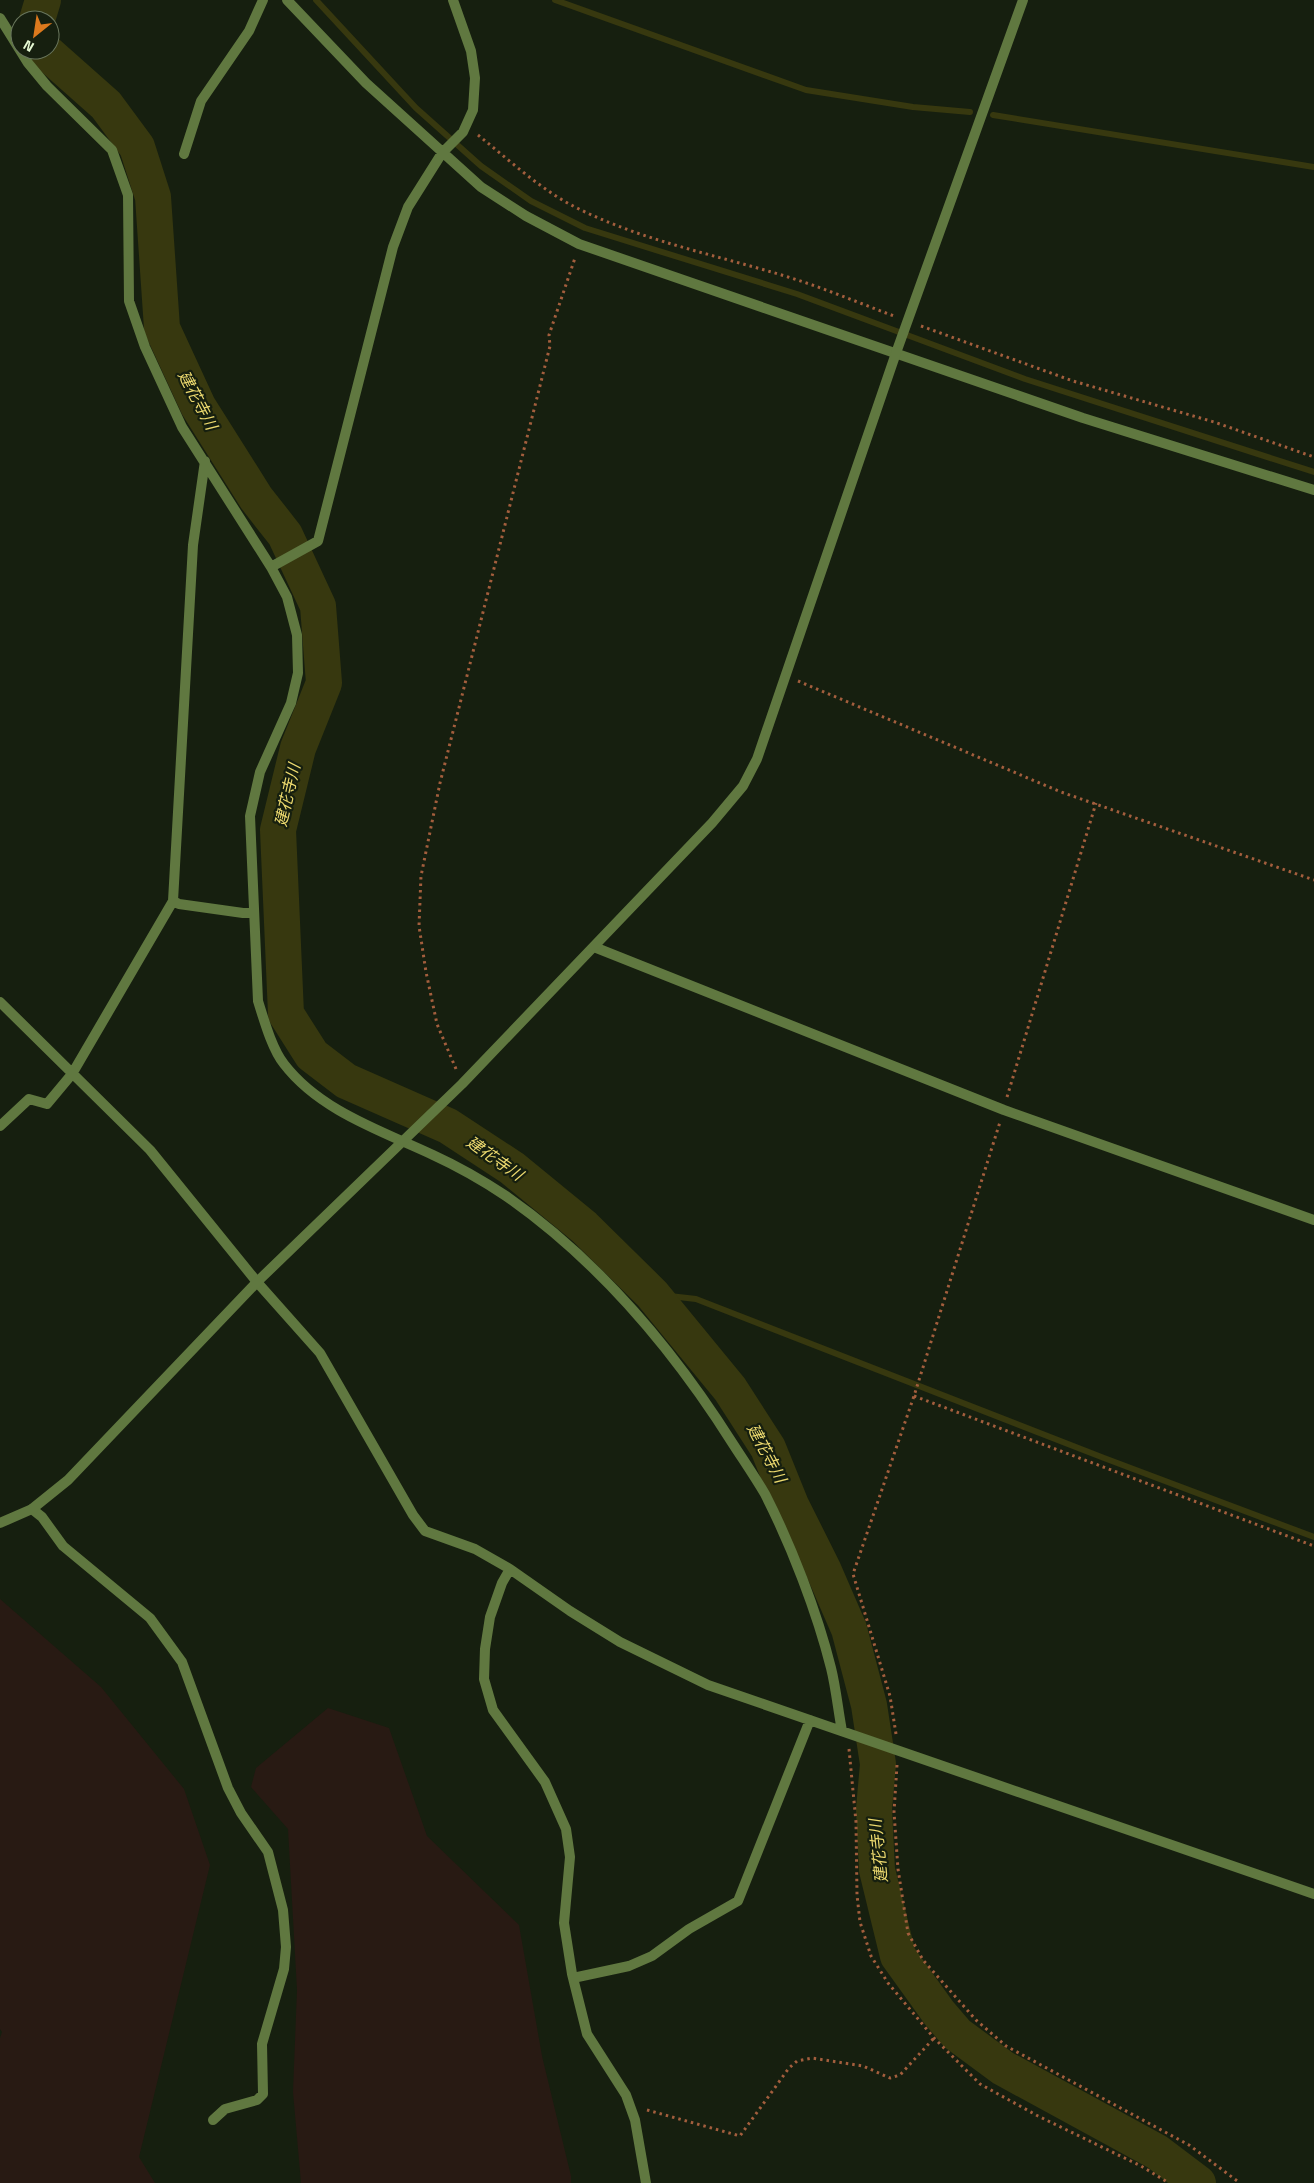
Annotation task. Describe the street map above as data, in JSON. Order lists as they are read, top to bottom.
{
  "water": ["建花寺川"],
  "north": "bottom left"
}
